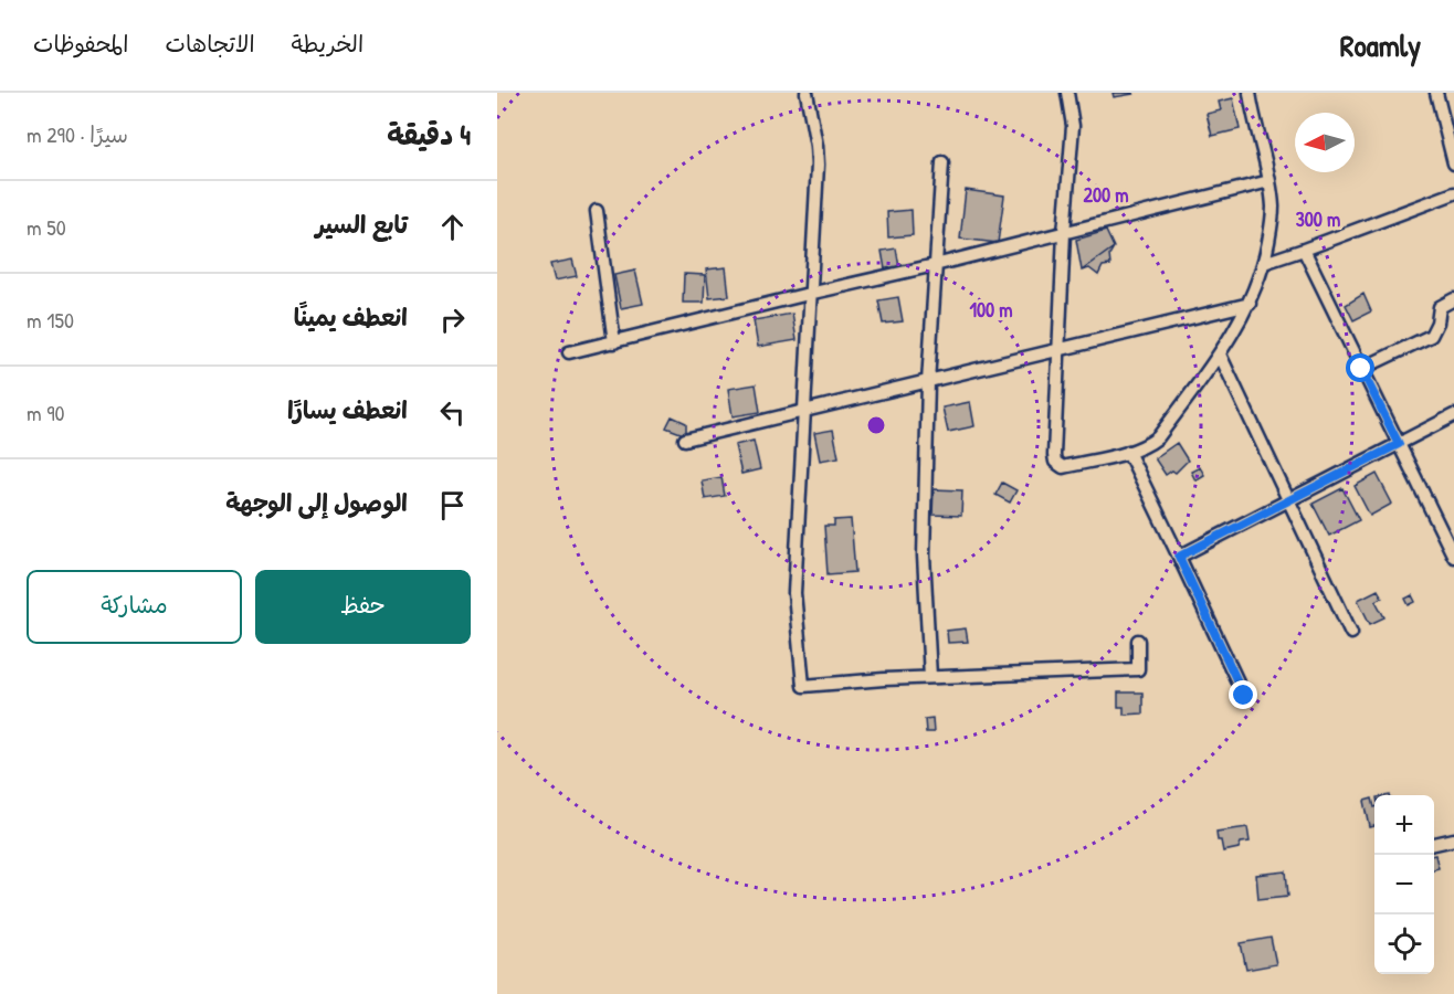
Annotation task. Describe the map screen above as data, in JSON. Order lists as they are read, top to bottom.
{
  "north": "left",
  "page": {
    "header": "Roamly",
    "nav": ["الخريطة", "الاتجاهات", "المحفوظات"],
    "heading": ["4 دقيقة", "سيرًا · 290 m"],
    "list": [
      ["تابع السير", "50 m"],
      ["انعطف يمينًا", "150 m"],
      ["انعطف يسارًا", "90 m"],
      "الوصول إلى الوجهة"
    ],
    "buttons": ["حفظ", "مشاركة"],
    "map_buttons": ["+", "−"]
  },
  "rings": ["200 m", "300 m", "100 m"]
}
